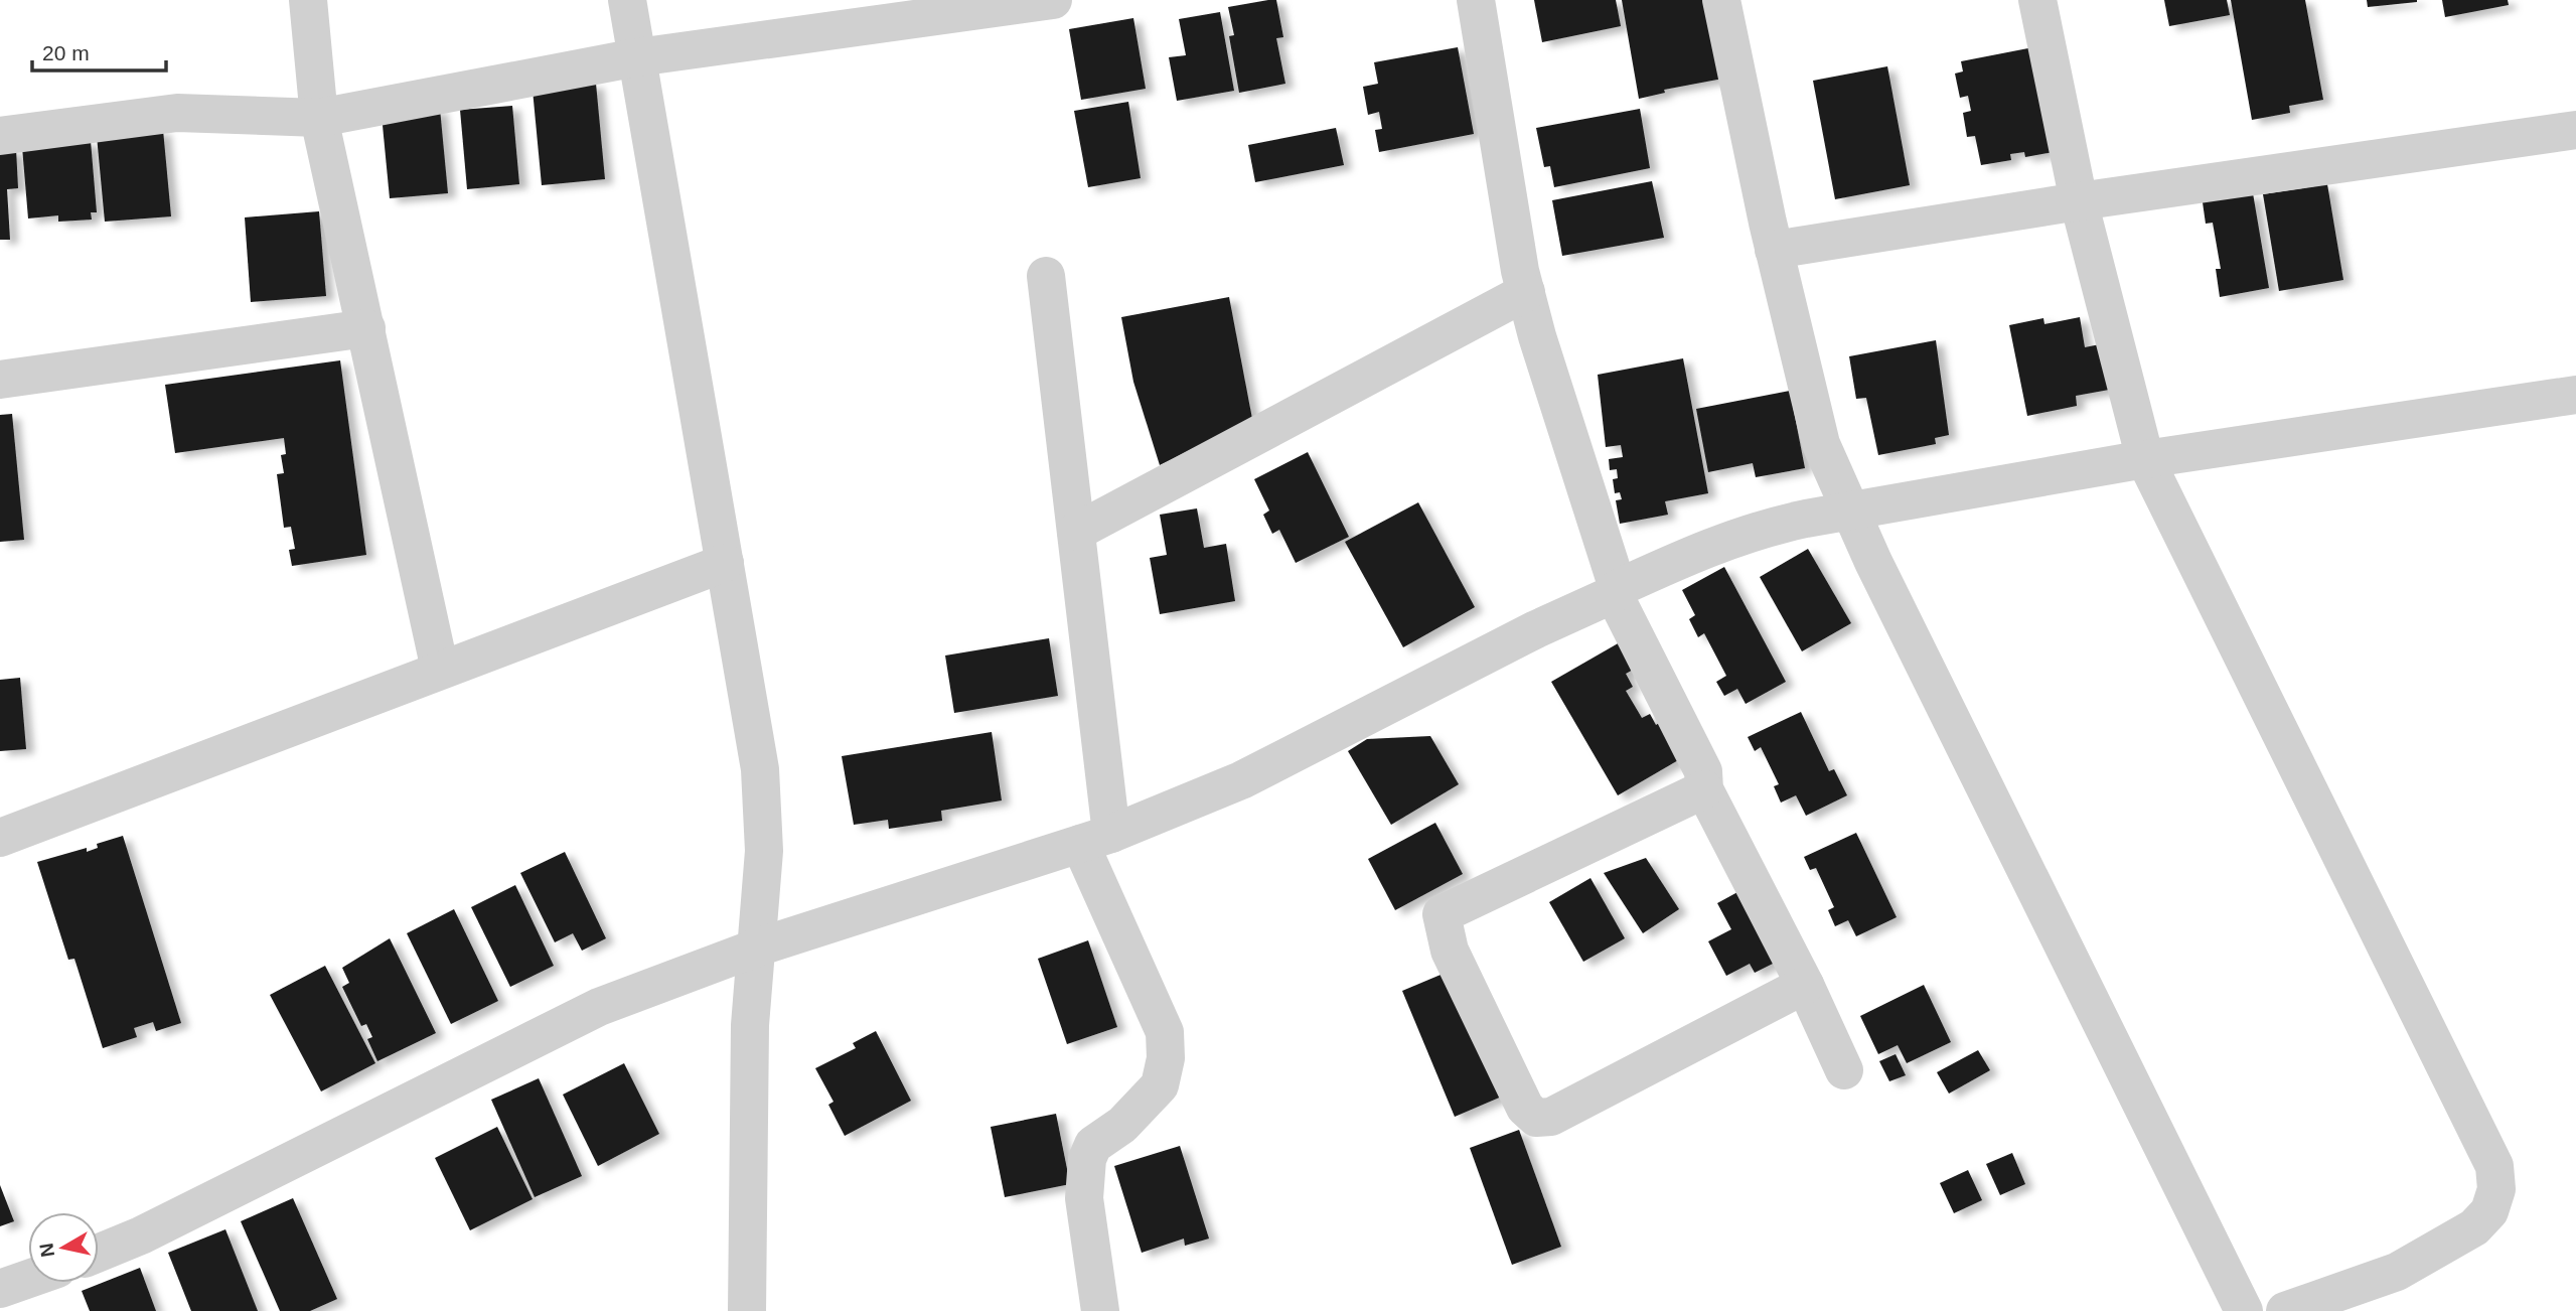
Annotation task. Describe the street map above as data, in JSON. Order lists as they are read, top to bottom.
{
  "scale_bar": "20 m",
  "north": "left"
}
